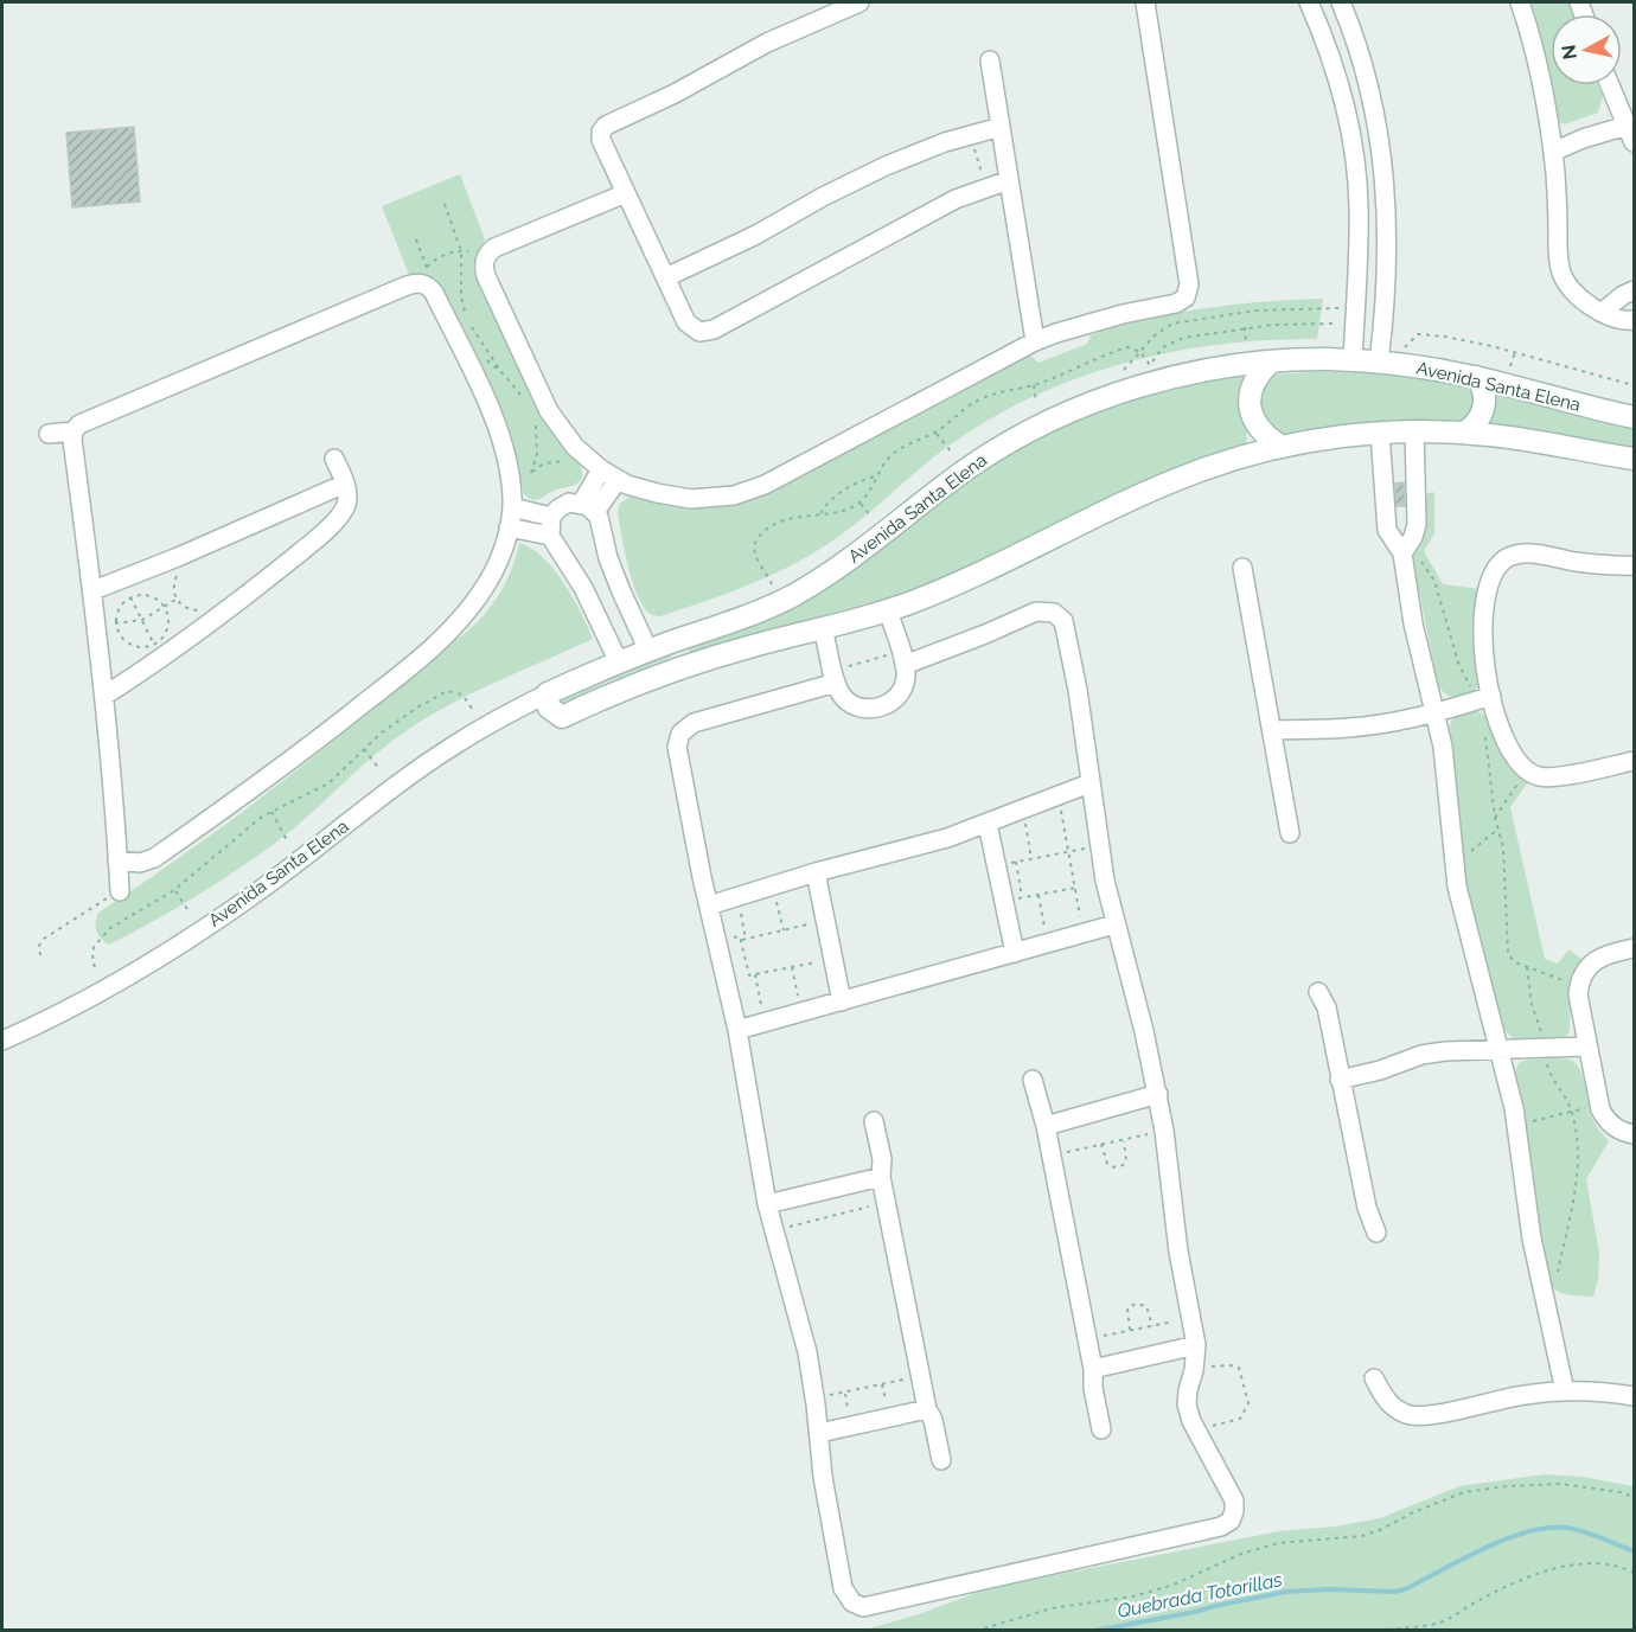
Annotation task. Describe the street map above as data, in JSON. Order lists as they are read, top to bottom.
{
  "streets": {
    "street": ["Avenida Santa Elena"]
  },
  "water": ["Quebrada Totorillas"],
  "north": "left"
}
